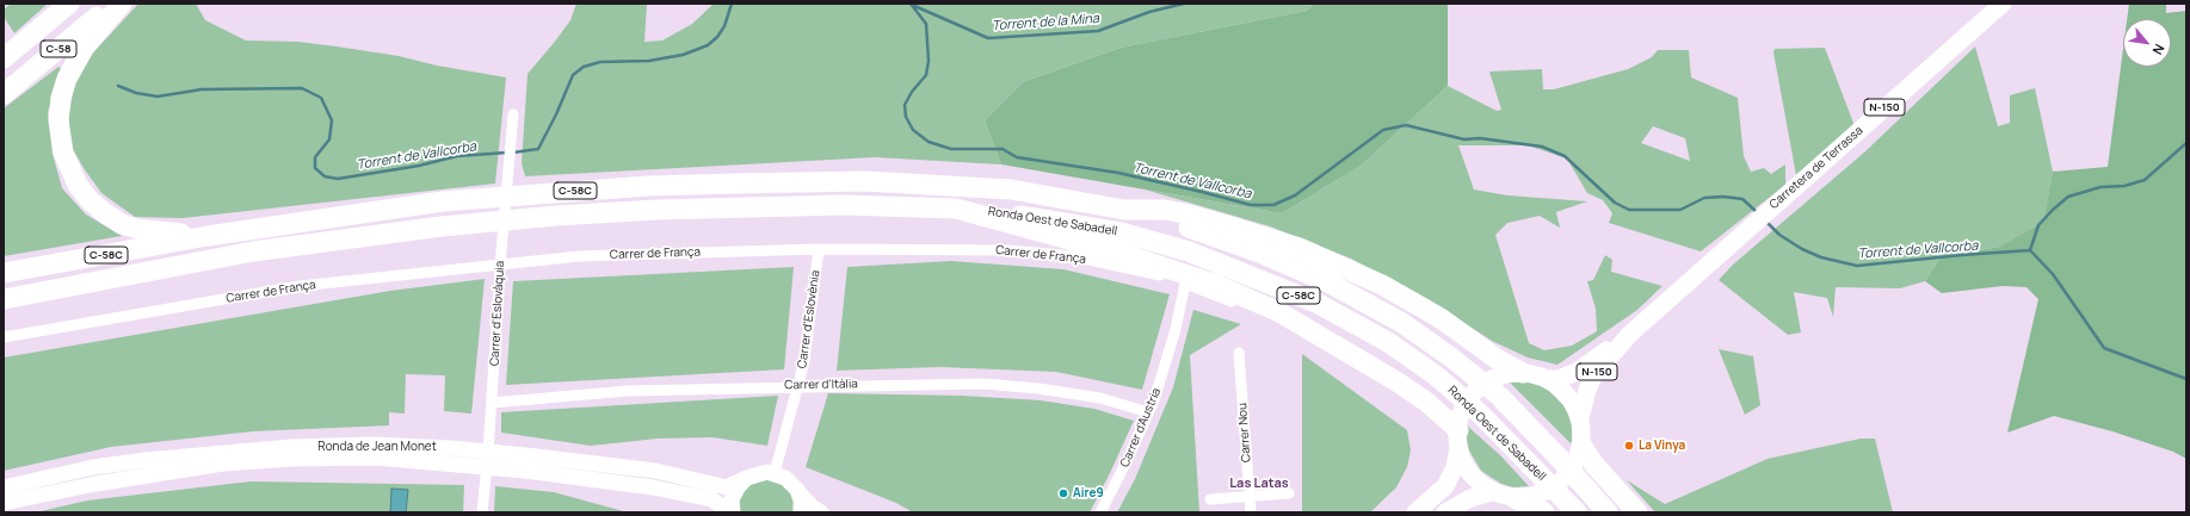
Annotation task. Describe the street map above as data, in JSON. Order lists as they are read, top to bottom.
{
  "streets": {
    "highway": ["C-58", "C-58C", "Ronda Oest de Sabadell"],
    "main road": ["N-150", "Carretera de Terrassa"],
    "street": [
      "Carrer de França",
      "Carrer d'Eslovàquia",
      "Carrer d'Eslovènia",
      "Carrer d'Itàlia",
      "Carrer d'Austria",
      "Carrer Nou",
      "Ronda de Jean Monet"
    ]
  },
  "crossings": [
    ["N-150", "Carretera de Terrassa"],
    ["C-58C", "Ronda Oest de Sabadell"],
    ["Carrer de França", "Carrer d'Eslovàquia"],
    ["Carrer de França", "Carrer d'Eslovènia"],
    ["Carrer de França", "Carrer d'Austria"],
    ["Carrer d'Eslovàquia", "Carrer d'Itàlia"],
    ["Carrer d'Eslovàquia", "Ronda de Jean Monet"],
    ["Carrer d'Eslovènia", "Carrer d'Itàlia"],
    ["Carrer d'Eslovènia", "Ronda de Jean Monet"],
    ["Carrer d'Itàlia", "Carrer d'Austria"]
  ],
  "districts": ["Las Latas"],
  "water": ["Torrent de la Mina", "Torrent de Vallcorba"],
  "places": ["La Vinya", "Aire9"],
  "north": "bottom right"
}
